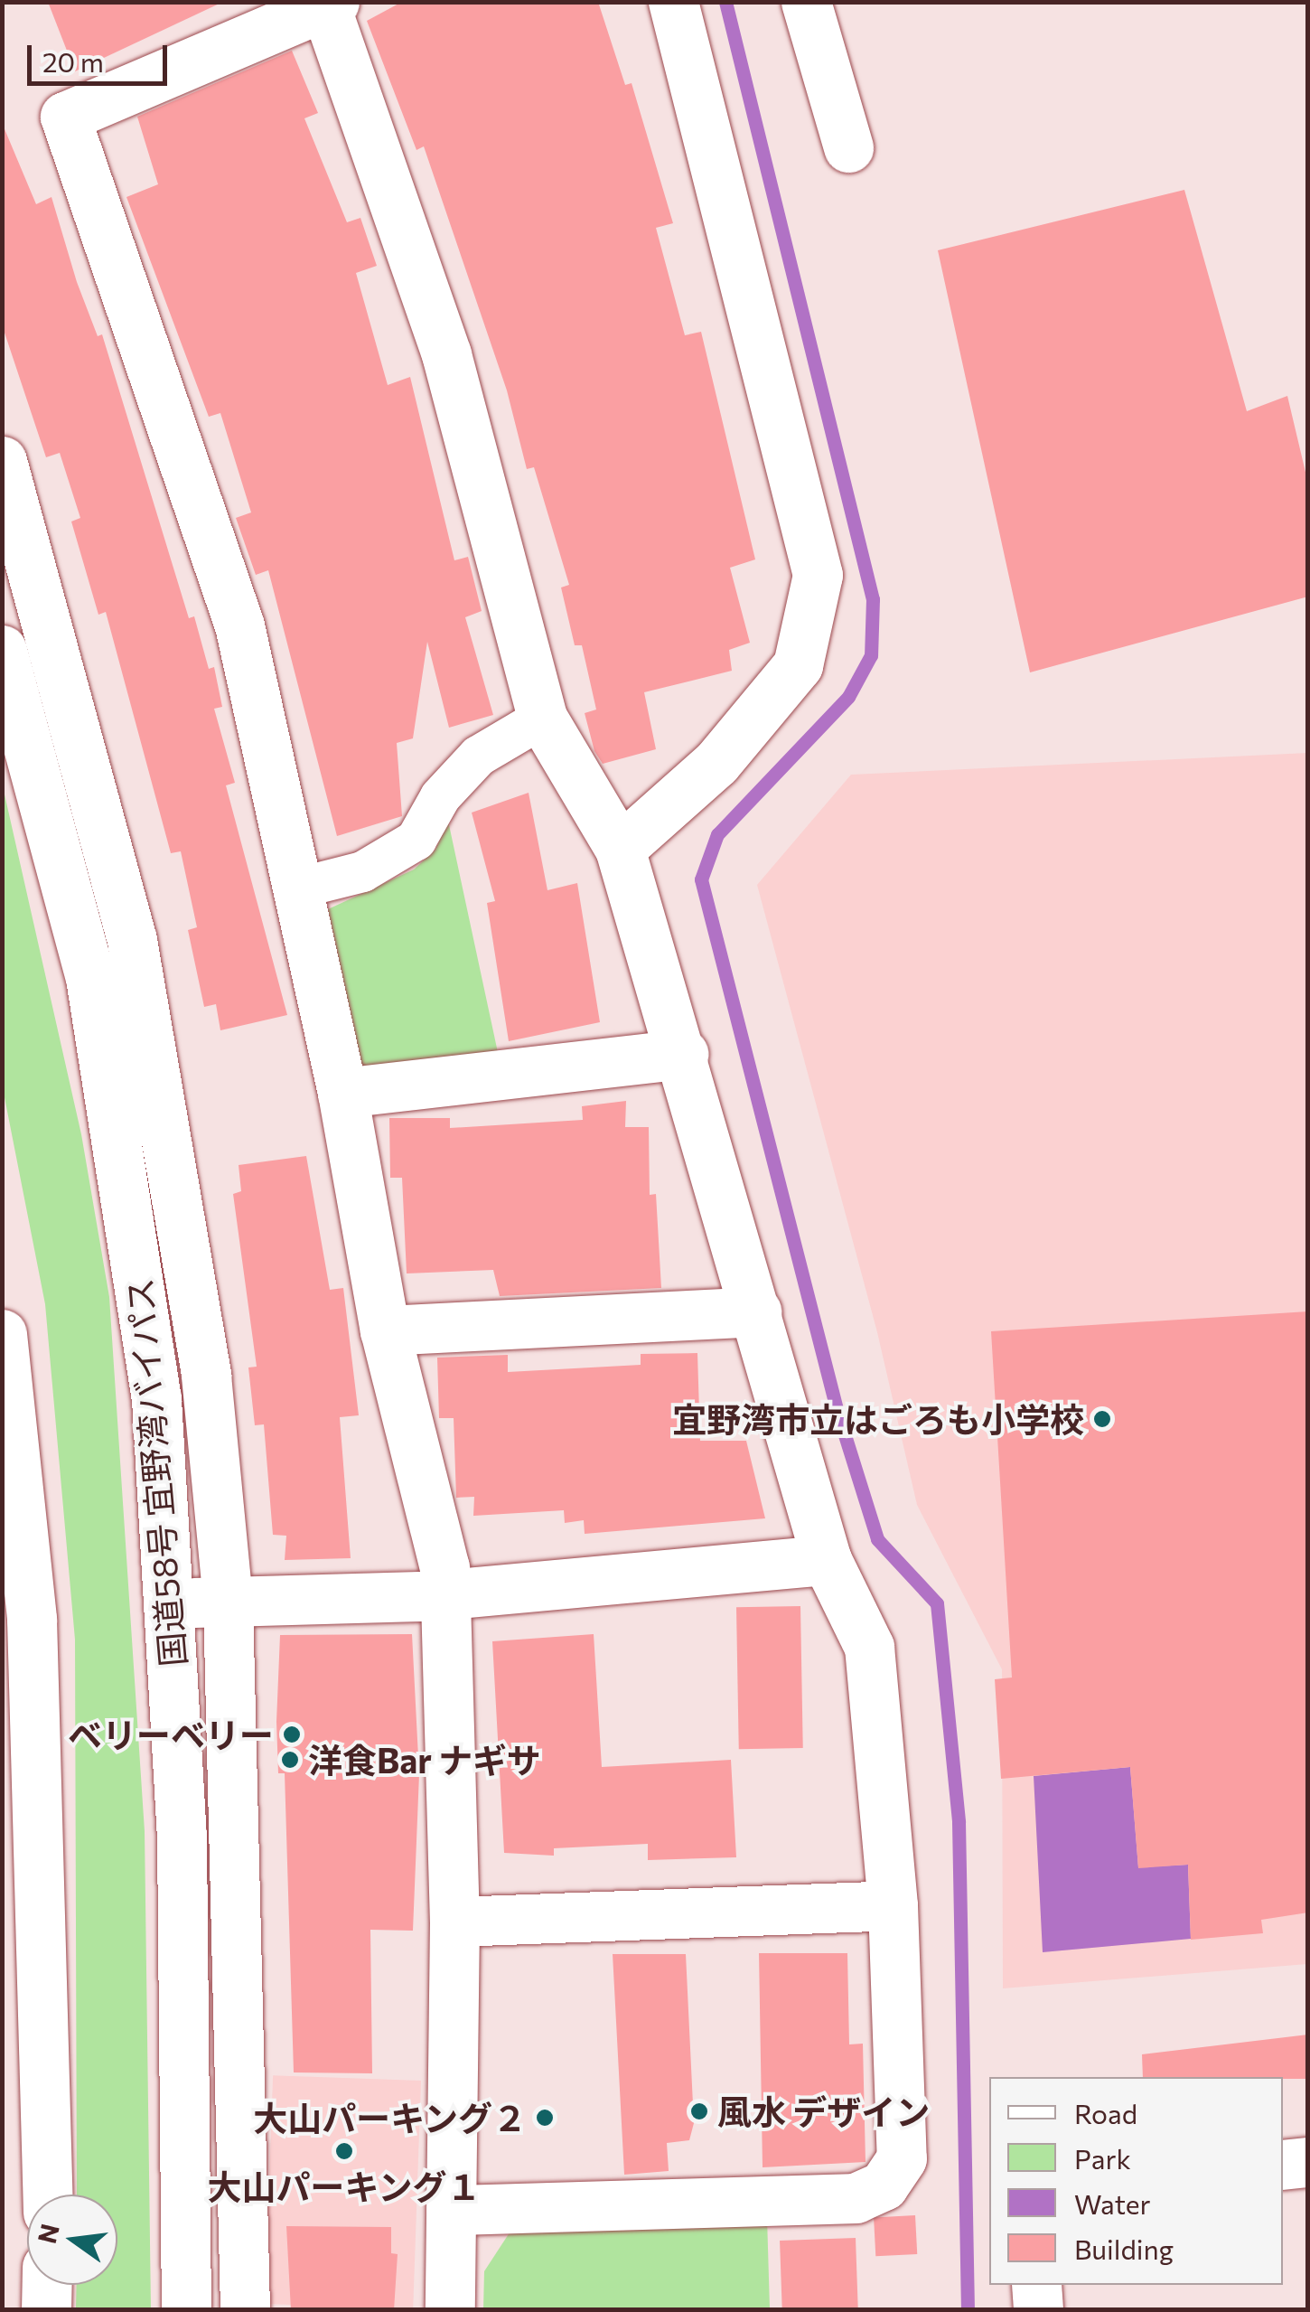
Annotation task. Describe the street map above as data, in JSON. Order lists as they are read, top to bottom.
{
  "streets": {
    "main road": ["国道58号 宜野湾バイパス"]
  },
  "places": [
    "宜野湾市立はごろも小学校",
    "ベリーベリー",
    "洋食Bar ナギサ",
    "風水 デザイン",
    "大山パーキング２",
    "大山パーキング１"
  ],
  "legend": [
    "Road",
    "Park",
    "Water",
    "Building"
  ],
  "scale_bar": "20 m",
  "north": "left"
}
